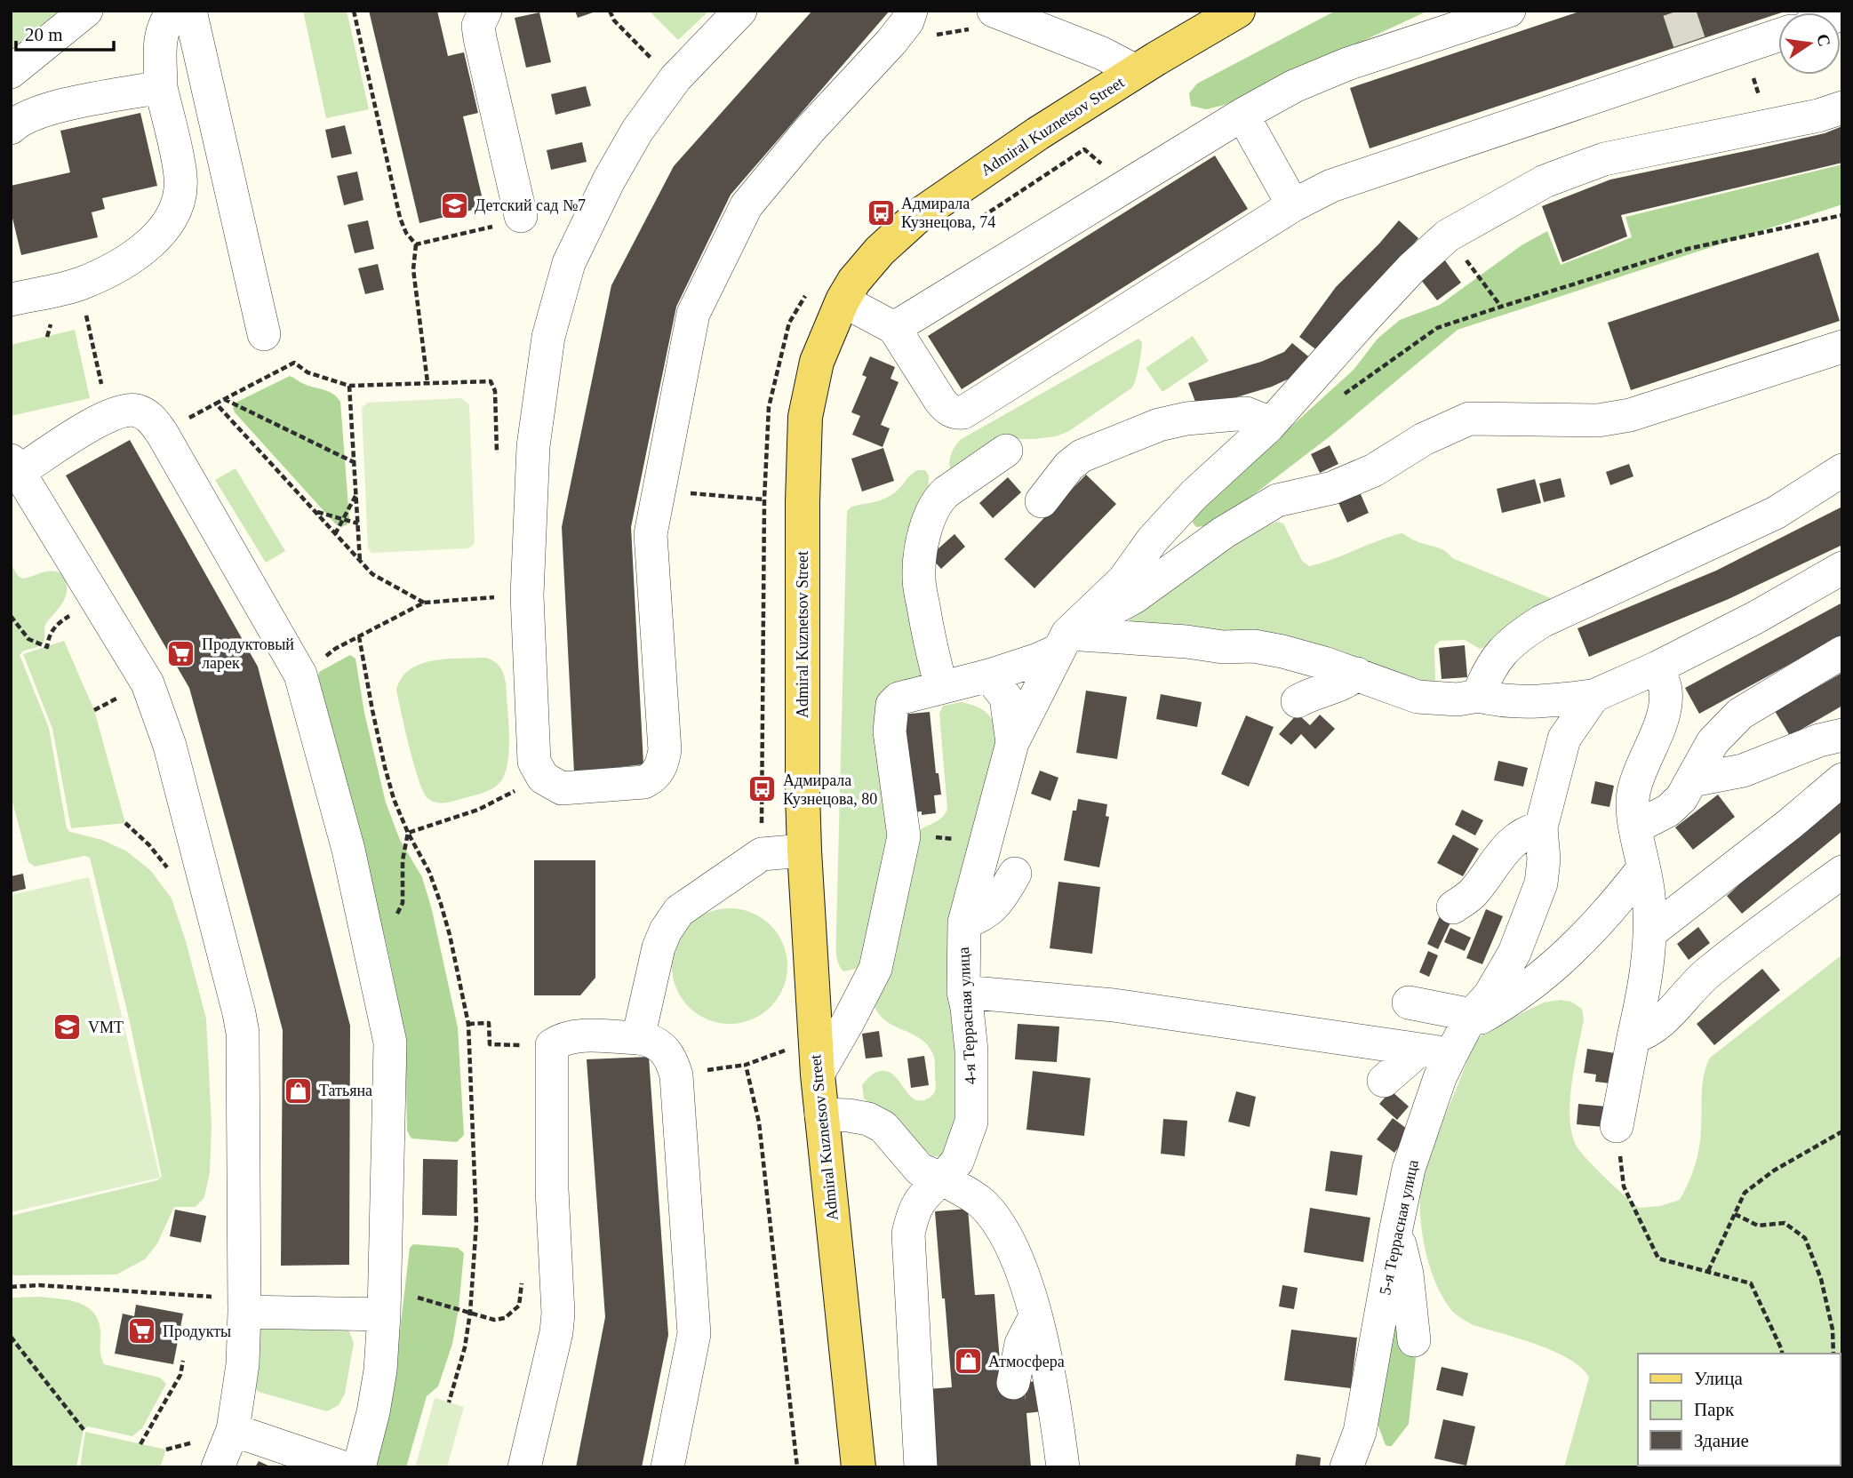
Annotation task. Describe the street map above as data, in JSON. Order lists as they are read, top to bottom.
{
  "streets": {
    "main road": ["Admiral Kuznetsov Street"],
    "street": ["4-я Террасная улица", "5-я Террасная улица"]
  },
  "places": {
    "school or university": ["Детский сад №7", "VMT"],
    "bus stop": ["Адмирала Кузнецова, 74", "Адмирала Кузнецова, 80"],
    "supermarket": ["Продуктовый ларек", "Продукты"],
    "shop": ["Татьяна", "Атмосфера"]
  },
  "legend": ["Улица", "Парк", "Здание"],
  "scale_bar": "20 m",
  "north": "right"
}
